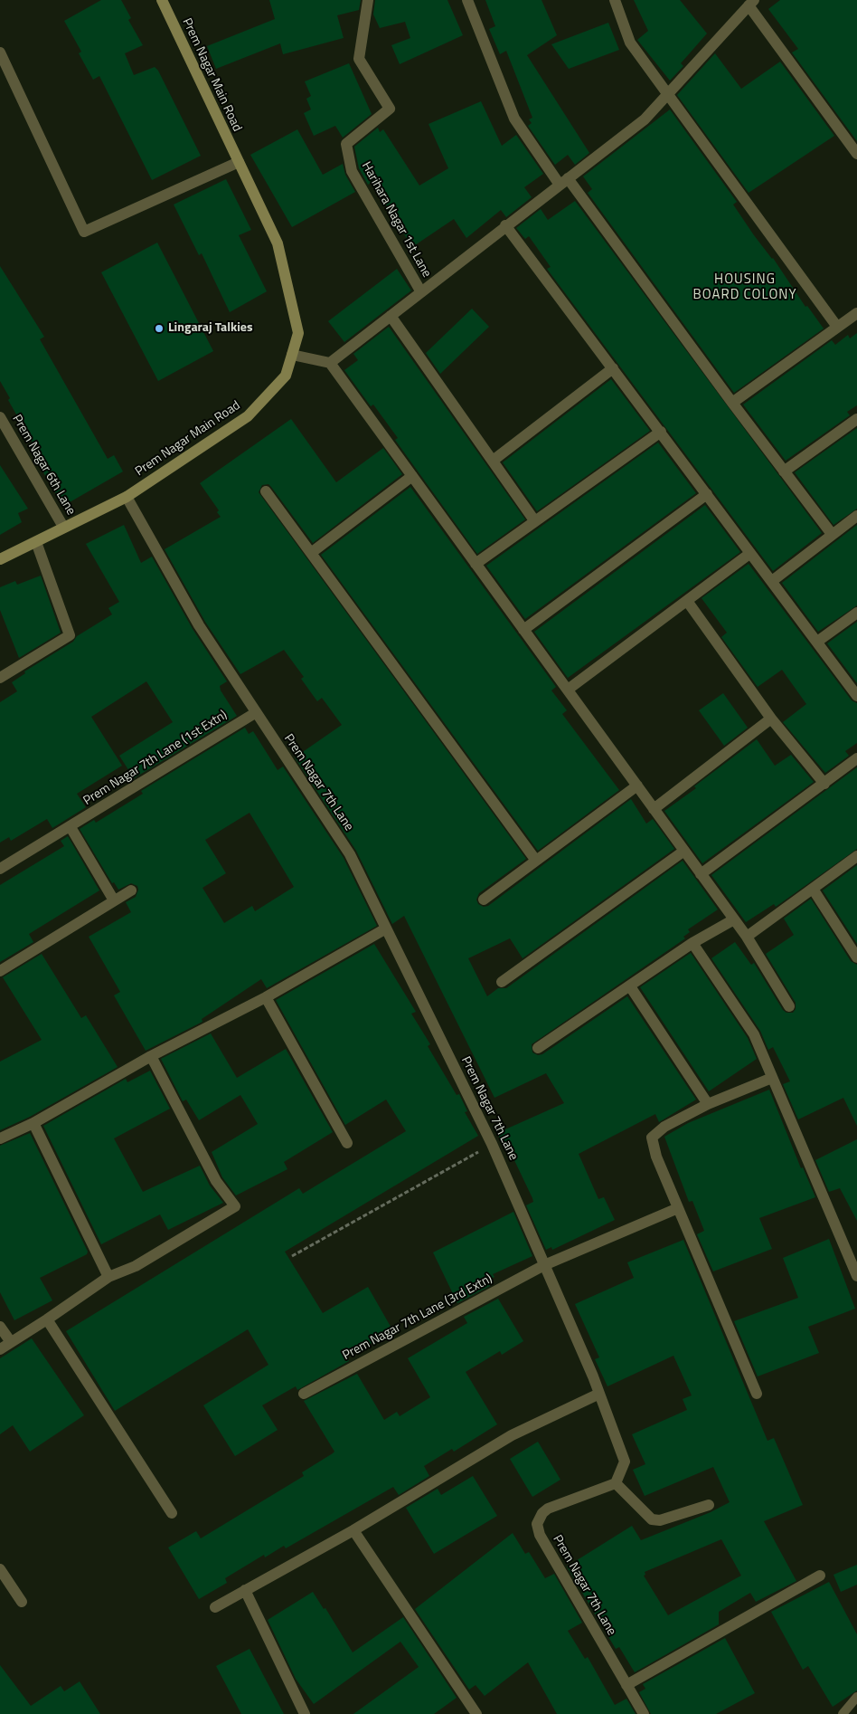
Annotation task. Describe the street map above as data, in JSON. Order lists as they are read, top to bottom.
{
  "streets": {
    "street": [
      "Prem Nagar Main Road",
      "Harihara Nagar 1st Lane",
      "Prem Nagar 6th Lane",
      "Prem Nagar 7th Lane (1st Extn)",
      "Prem Nagar 7th Lane",
      "Prem Nagar 7th Lane (3rd Extn)"
    ]
  },
  "crossings": [
    ["Prem Nagar Main Road", "Prem Nagar 6th Lane"],
    ["Prem Nagar Main Road", "Prem Nagar 7th Lane"],
    ["Prem Nagar 7th Lane (1st Extn)", "Prem Nagar 7th Lane"],
    ["Prem Nagar 7th Lane", "Prem Nagar 7th Lane (3rd Extn)"]
  ],
  "districts": ["HOUSING BOARD COLONY"],
  "places": ["Lingaraj Talkies"]
}
